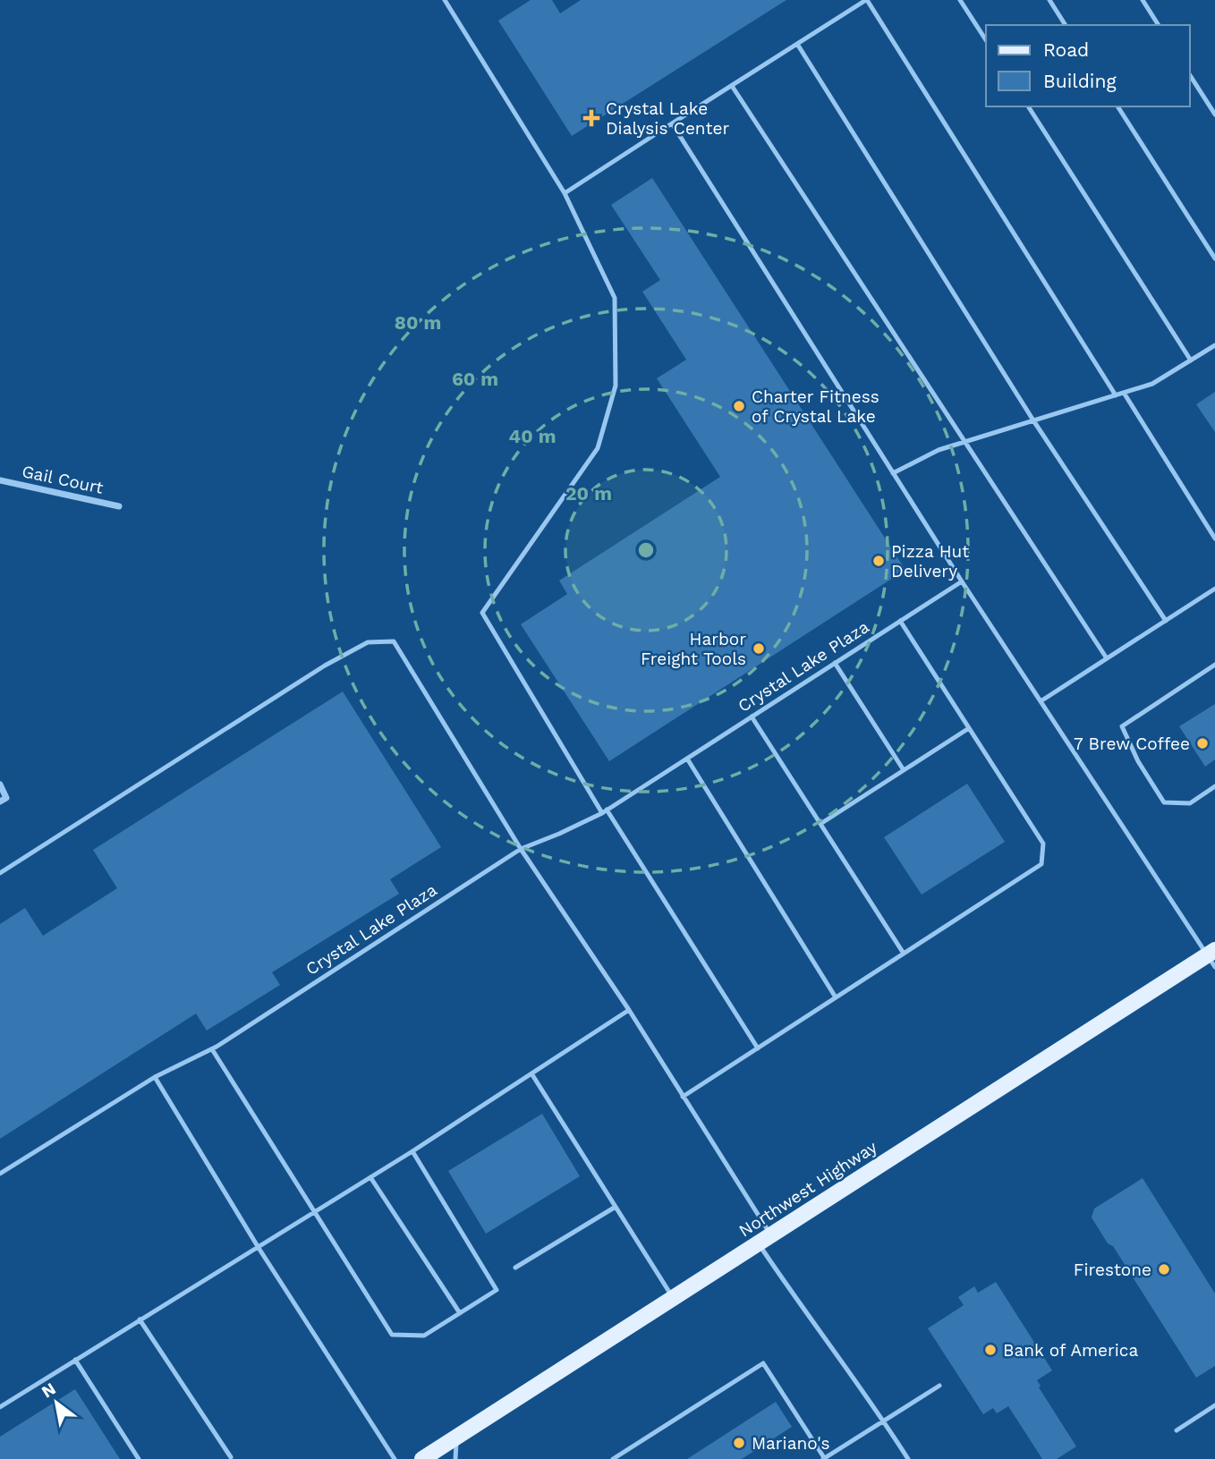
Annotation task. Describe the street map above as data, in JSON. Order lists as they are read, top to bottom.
{
  "streets": {
    "main road": ["Northwest Highway"],
    "street": ["Gail Court"],
    "lane": ["Crystal Lake Plaza"]
  },
  "places": {
    "health": ["Crystal Lake Dialysis Center"],
    "other": [
      "Charter Fitness of Crystal Lake",
      "Pizza Hut Delivery",
      "Harbor Freight Tools",
      "7 Brew Coffee",
      "Firestone",
      "Bank of America",
      "Mariano's"
    ]
  },
  "legend": ["Road", "Building"],
  "north": "top left",
  "rings": [
    "80 m",
    "60 m",
    "40 m",
    "20 m"
  ]
}
